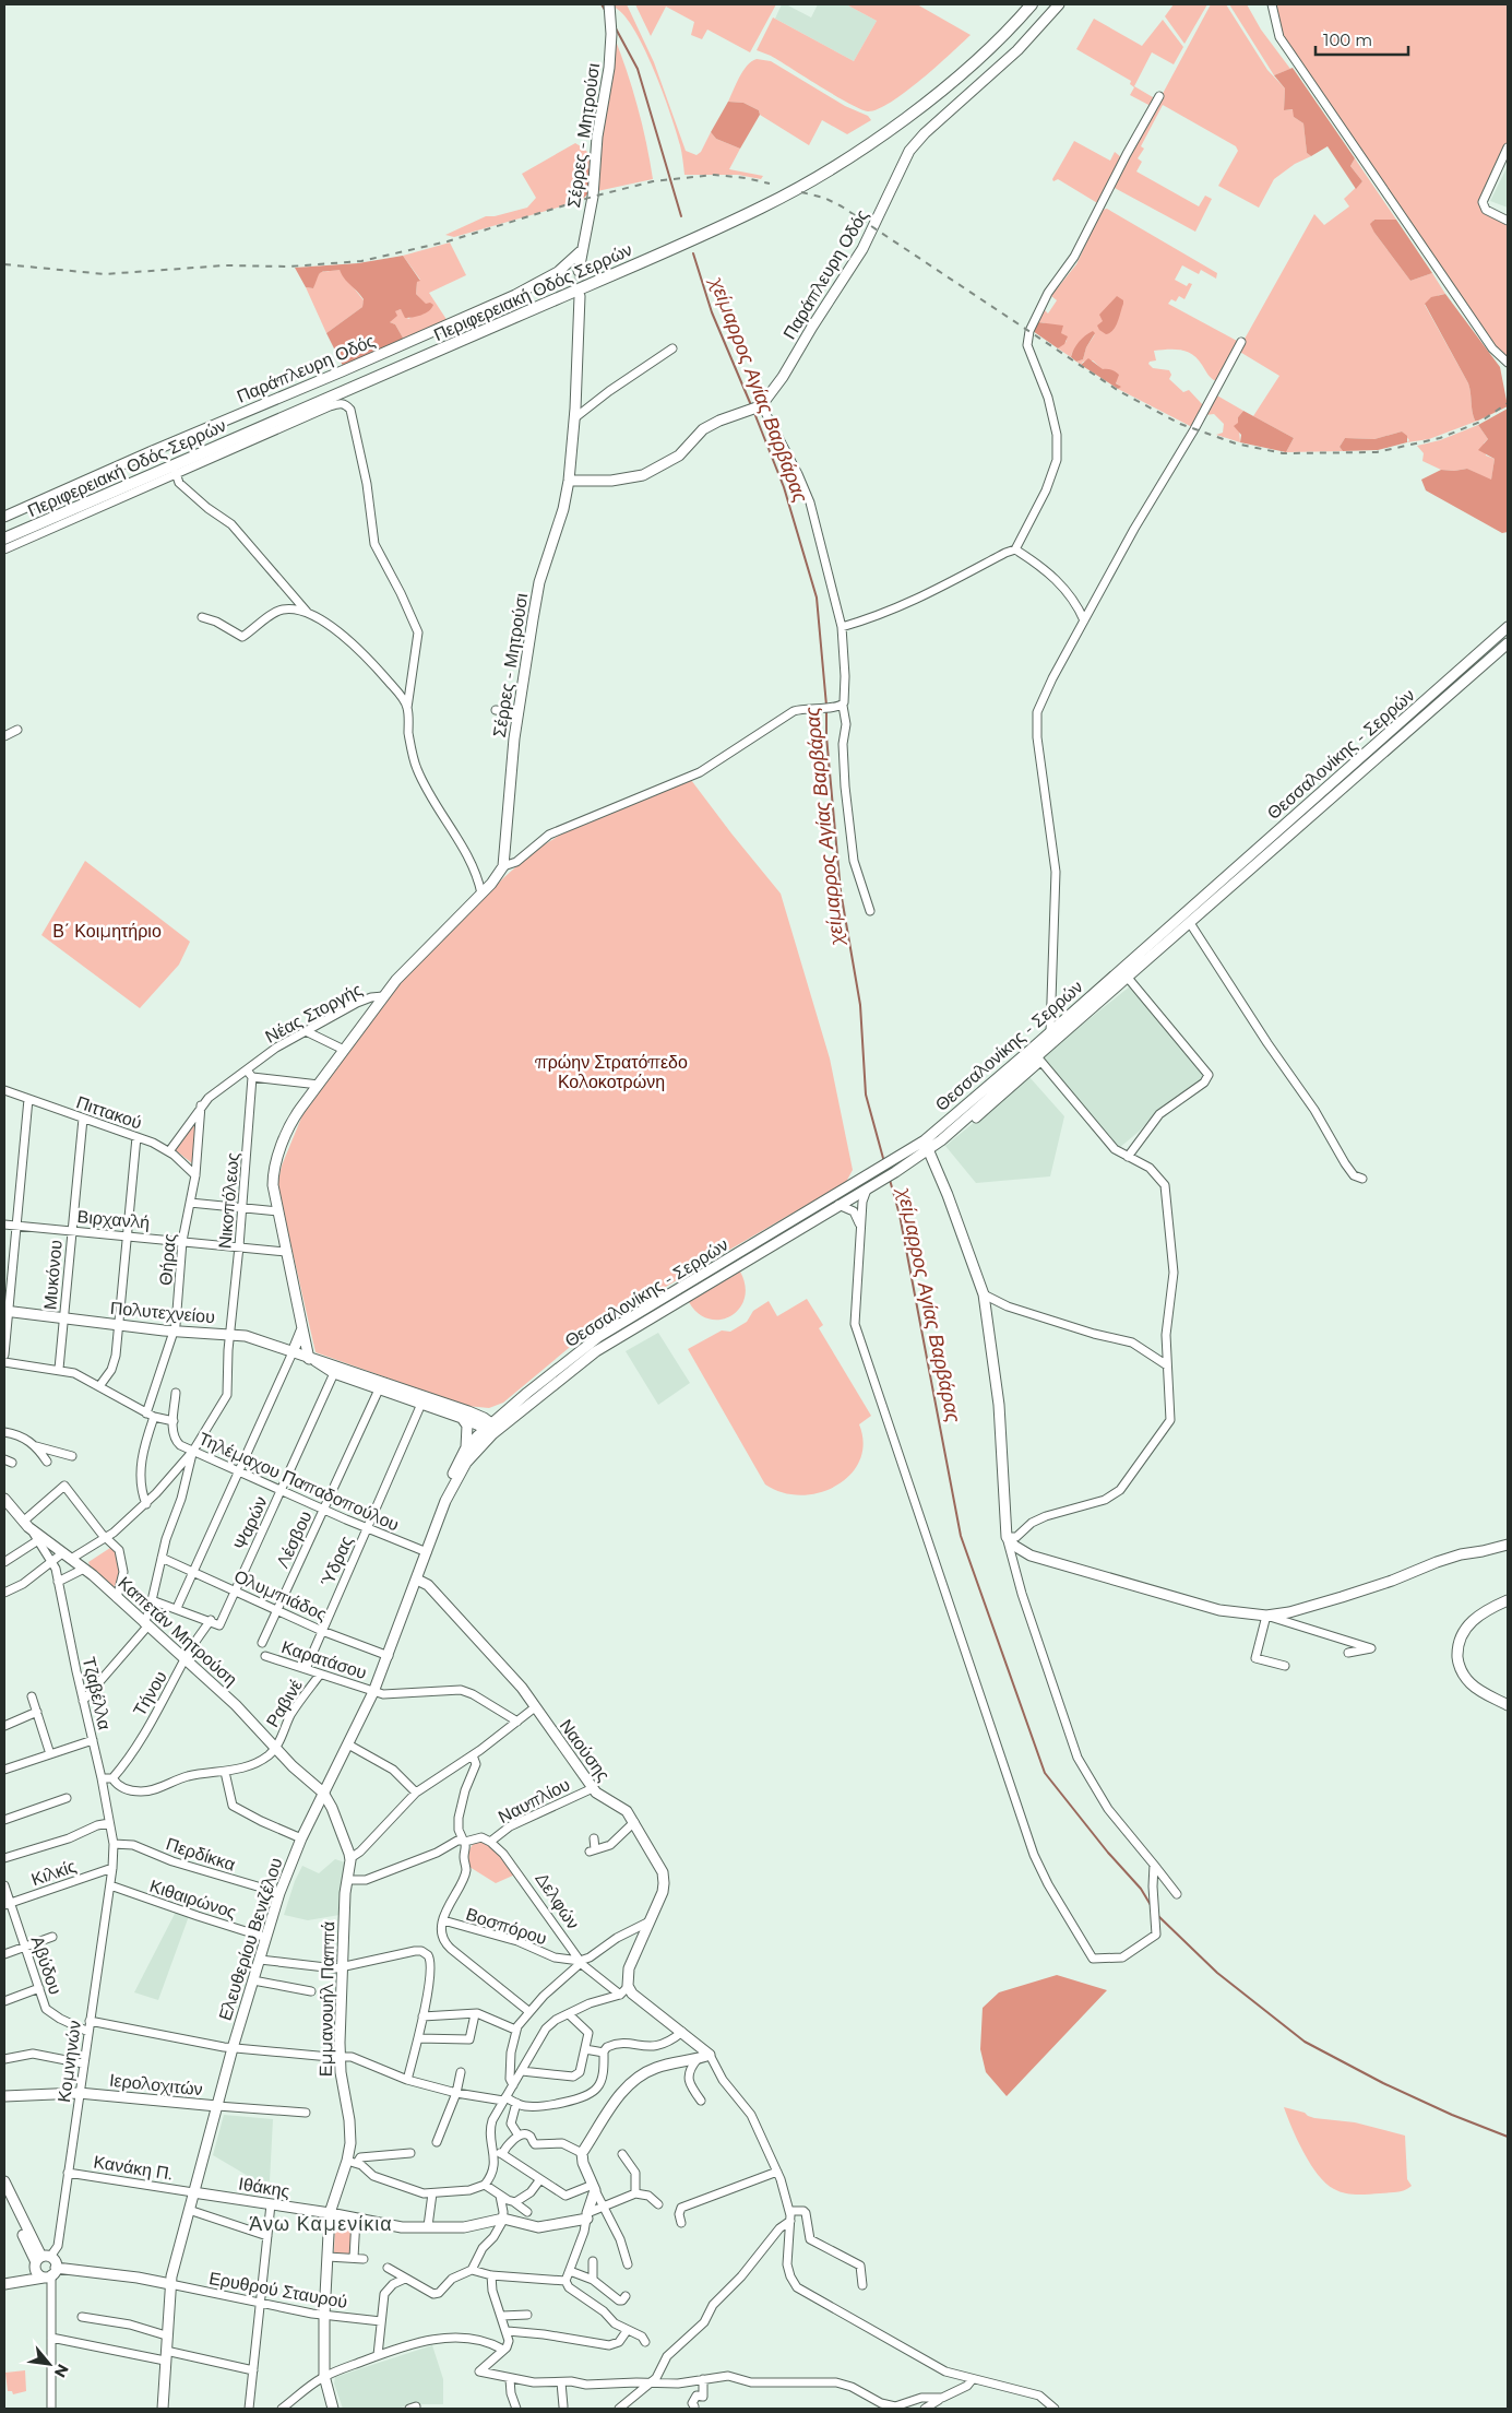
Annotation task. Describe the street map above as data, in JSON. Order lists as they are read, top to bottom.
{
  "streets": {
    "main road": ["Περιφερειακή Οδός Σερρών"],
    "street": [
      "Σέρρες - Μητρούσι",
      "Παράπλευρη Οδός",
      "Θεσσαλονίκης - Σερρών",
      "Νέας Στοργής",
      "Πιττακού",
      "Νικοπόλεως",
      "Βιρχανλή",
      "Θήρας",
      "Μυκόνου",
      "Πολυτεχνείου",
      "Τηλέμαχου Παπαδοπούλου",
      "Ψαρών",
      "Λέσβου",
      "Ύδρας",
      "Ολυμπιάδος",
      "Καπετάν Μητρούση",
      "Καρατάσου",
      "Τζαβέλλα",
      "Τήνου",
      "Ραβινέ",
      "Ναούσης",
      "Ναυπλίου",
      "Περδίκκα",
      "Κιλκίς",
      "Κιθαιρώνος",
      "Δελφών",
      "Βοσπόρου",
      "Ελευθερίου Βενιζέλου",
      "Αβύδου",
      "Εμμανουήλ Παππά",
      "Κομνηνών",
      "Ιερολοχιτών",
      "Κανάκη Π.",
      "Ιθάκης",
      "Ερυθρού Σταυρού"
    ]
  },
  "crossings": [
    ["Σέρρες - Μητρούσι", "Παράπλευρη Οδός"],
    ["Σέρρες - Μητρούσι", "Νέας Στοργής"],
    ["Σέρρες - Μητρούσι", "Βιρχανλή"],
    ["Σέρρες - Μητρούσι", "Πολυτεχνείου"],
    ["Θεσσαλονίκης - Σερρών", "Πολυτεχνείου"],
    ["Θεσσαλονίκης - Σερρών", "Ελευθερίου Βενιζέλου"],
    ["Νέας Στοργής", "Πιττακού"],
    ["Νέας Στοργής", "Νικοπόλεως"],
    ["Νέας Στοργής", "Θήρας"],
    ["Πιττακού", "Θήρας"],
    ["Πιττακού", "Μυκόνου"],
    ["Νικοπόλεως", "Βιρχανλή"],
    ["Νικοπόλεως", "Πολυτεχνείου"],
    ["Νικοπόλεως", "Τηλέμαχου Παπαδοπούλου"],
    ["Βιρχανλή", "Θήρας"],
    ["Βιρχανλή", "Μυκόνου"],
    ["Θήρας", "Πολυτεχνείου"],
    ["Μυκόνου", "Πολυτεχνείου"],
    ["Πολυτεχνείου", "Ψαρών"],
    ["Πολυτεχνείου", "Λέσβου"],
    ["Πολυτεχνείου", "Ύδρας"],
    ["Πολυτεχνείου", "Ελευθερίου Βενιζέλου"],
    ["Τηλέμαχου Παπαδοπούλου", "Ψαρών"],
    ["Τηλέμαχου Παπαδοπούλου", "Λέσβου"],
    ["Τηλέμαχου Παπαδοπούλου", "Ύδρας"],
    ["Τηλέμαχου Παπαδοπούλου", "Ελευθερίου Βενιζέλου"],
    ["Ψαρών", "Ολυμπιάδος"],
    ["Ψαρών", "Τήνου"],
    ["Λέσβου", "Ολυμπιάδος"],
    ["Ύδρας", "Ολυμπιάδος"],
    ["Ύδρας", "Καρατάσου"],
    ["Ολυμπιάδος", "Ελευθερίου Βενιζέλου"],
    ["Καπετάν Μητρούση", "Τζαβέλλα"],
    ["Καπετάν Μητρούση", "Τήνου"],
    ["Καπετάν Μητρούση", "Ραβινέ"],
    ["Καπετάν Μητρούση", "Ελευθερίου Βενιζέλου"],
    ["Καρατάσου", "Ραβινέ"],
    ["Καρατάσου", "Ελευθερίου Βενιζέλου"],
    ["Τζαβέλλα", "Περδίκκα"],
    ["Τζαβέλλα", "Κιλκίς"],
    ["Τζαβέλλα", "Κομνηνών"],
    ["Ναούσης", "Ναυπλίου"],
    ["Ναούσης", "Ελευθερίου Βενιζέλου"],
    ["Ναυπλίου", "Δελφών"],
    ["Περδίκκα", "Ελευθερίου Βενιζέλου"],
    ["Κιλκίς", "Αβύδου"],
    ["Κιλκίς", "Κομνηνών"],
    ["Κιθαιρώνος", "Ελευθερίου Βενιζέλου"],
    ["Κιθαιρώνος", "Κομνηνών"],
    ["Δελφών", "Βοσπόρου"],
    ["Ελευθερίου Βενιζέλου", "Ιερολοχιτών"],
    ["Ελευθερίου Βενιζέλου", "Κανάκη Π."],
    ["Ελευθερίου Βενιζέλου", "Ιθάκης"],
    ["Ελευθερίου Βενιζέλου", "Ερυθρού Σταυρού"],
    ["Αβύδου", "Κομνηνών"],
    ["Εμμανουήλ Παππά", "Ιθάκης"],
    ["Εμμανουήλ Παππά", "Ερυθρού Σταυρού"],
    ["Κομνηνών", "Ιερολοχιτών"],
    ["Κομνηνών", "Κανάκη Π."],
    ["Κανάκη Π.", "Ιθάκης"]
  ],
  "districts": ["Άνω Καμενίκια"],
  "water": ["χείμαρρος Αγίας Βαρβάρας"],
  "parks": ["Β΄ Κοιμητήριο", "πρώην Στρατόπεδο Κολοκοτρώνη"],
  "scale_bar": "100 m",
  "north": "bottom right"
}
